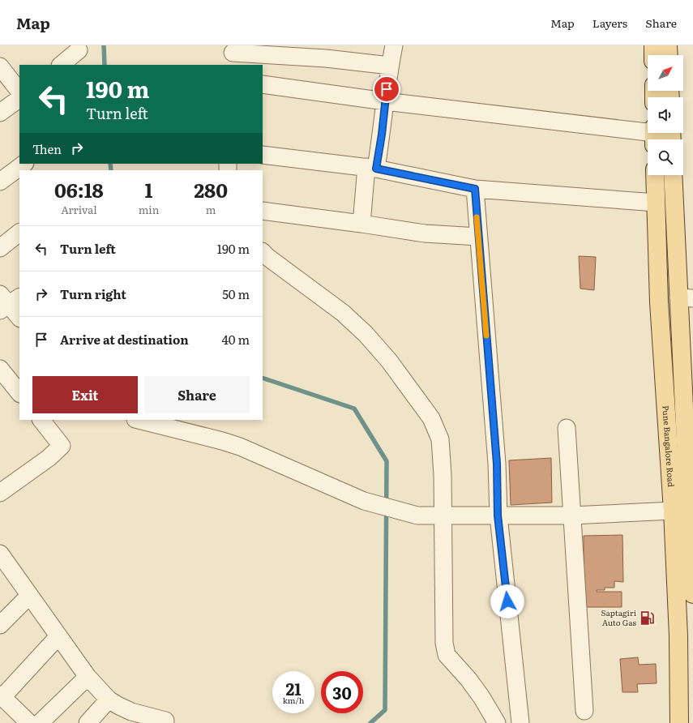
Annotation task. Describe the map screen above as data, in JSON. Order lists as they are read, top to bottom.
{
  "streets": {
    "main road": ["Pune Bangalore Road"]
  },
  "places": {
    "fuel station": ["Saptagiri Auto Gas"]
  },
  "north": "top right",
  "page": {
    "header": "Map",
    "nav": ["Map", "Layers", "Share"],
    "turn": ["190 m", "Turn left"],
    "then": "Then",
    "eta": [
      "06:18",
      "Arrival",
      "1",
      "min",
      "280",
      "m"
    ],
    "list": [
      {
        "name": "Turn left",
        "value": "190 m"
      },
      {
        "name": "Turn right",
        "value": "50 m"
      },
      {
        "name": "Arrive at destination",
        "value": "40 m"
      }
    ],
    "buttons": ["Exit", "Share"],
    "speed": "21 km/h",
    "limit": "30"
  }
}
